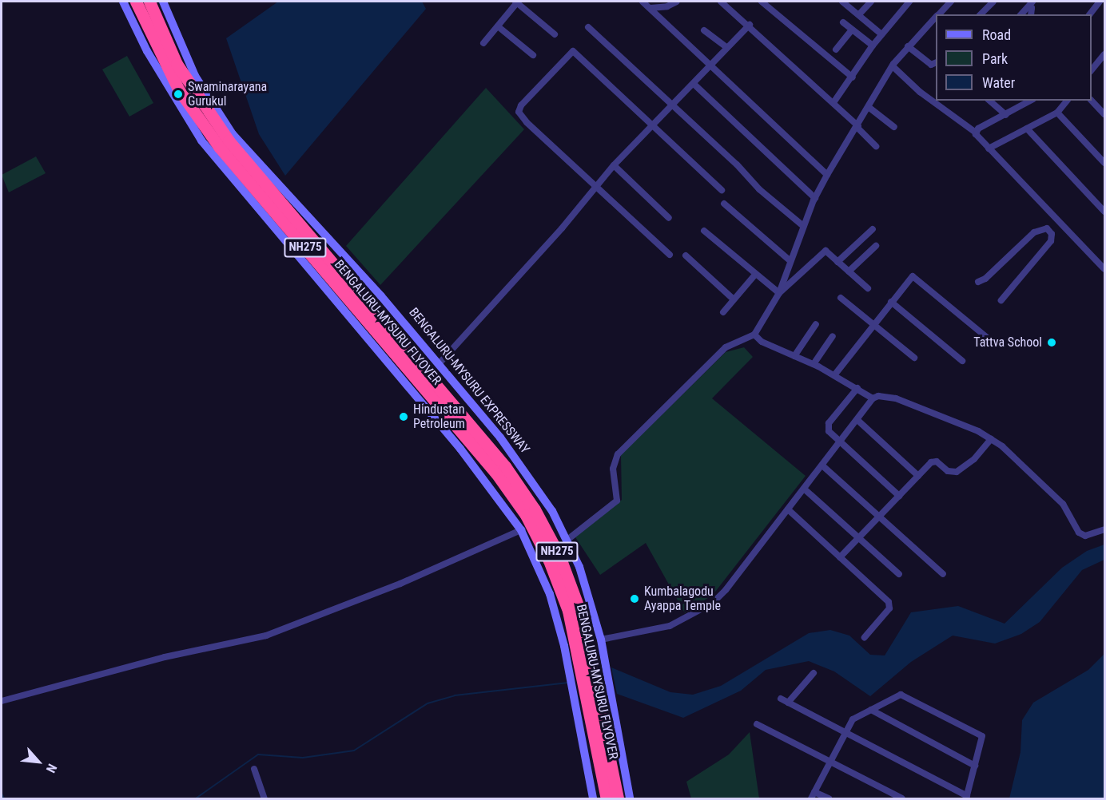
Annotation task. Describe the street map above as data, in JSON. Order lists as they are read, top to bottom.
{
  "streets": {
    "highway": ["NH275", "BENGALURU-MYSURU FLYOVER", "BENGALURU-MYSURU EXPRESSWAY"]
  },
  "crossings": [
    ["NH275", "BENGALURU-MYSURU FLYOVER"],
    ["BENGALURU-MYSURU FLYOVER", "BENGALURU-MYSURU EXPRESSWAY"]
  ],
  "places": [
    "Swaminarayana Gurukul",
    "Tattva School",
    "Hindustan Petroleum",
    "Kumbalagodu Ayappa Temple"
  ],
  "legend": ["Road", "Park", "Water"],
  "north": "bottom right"
}
